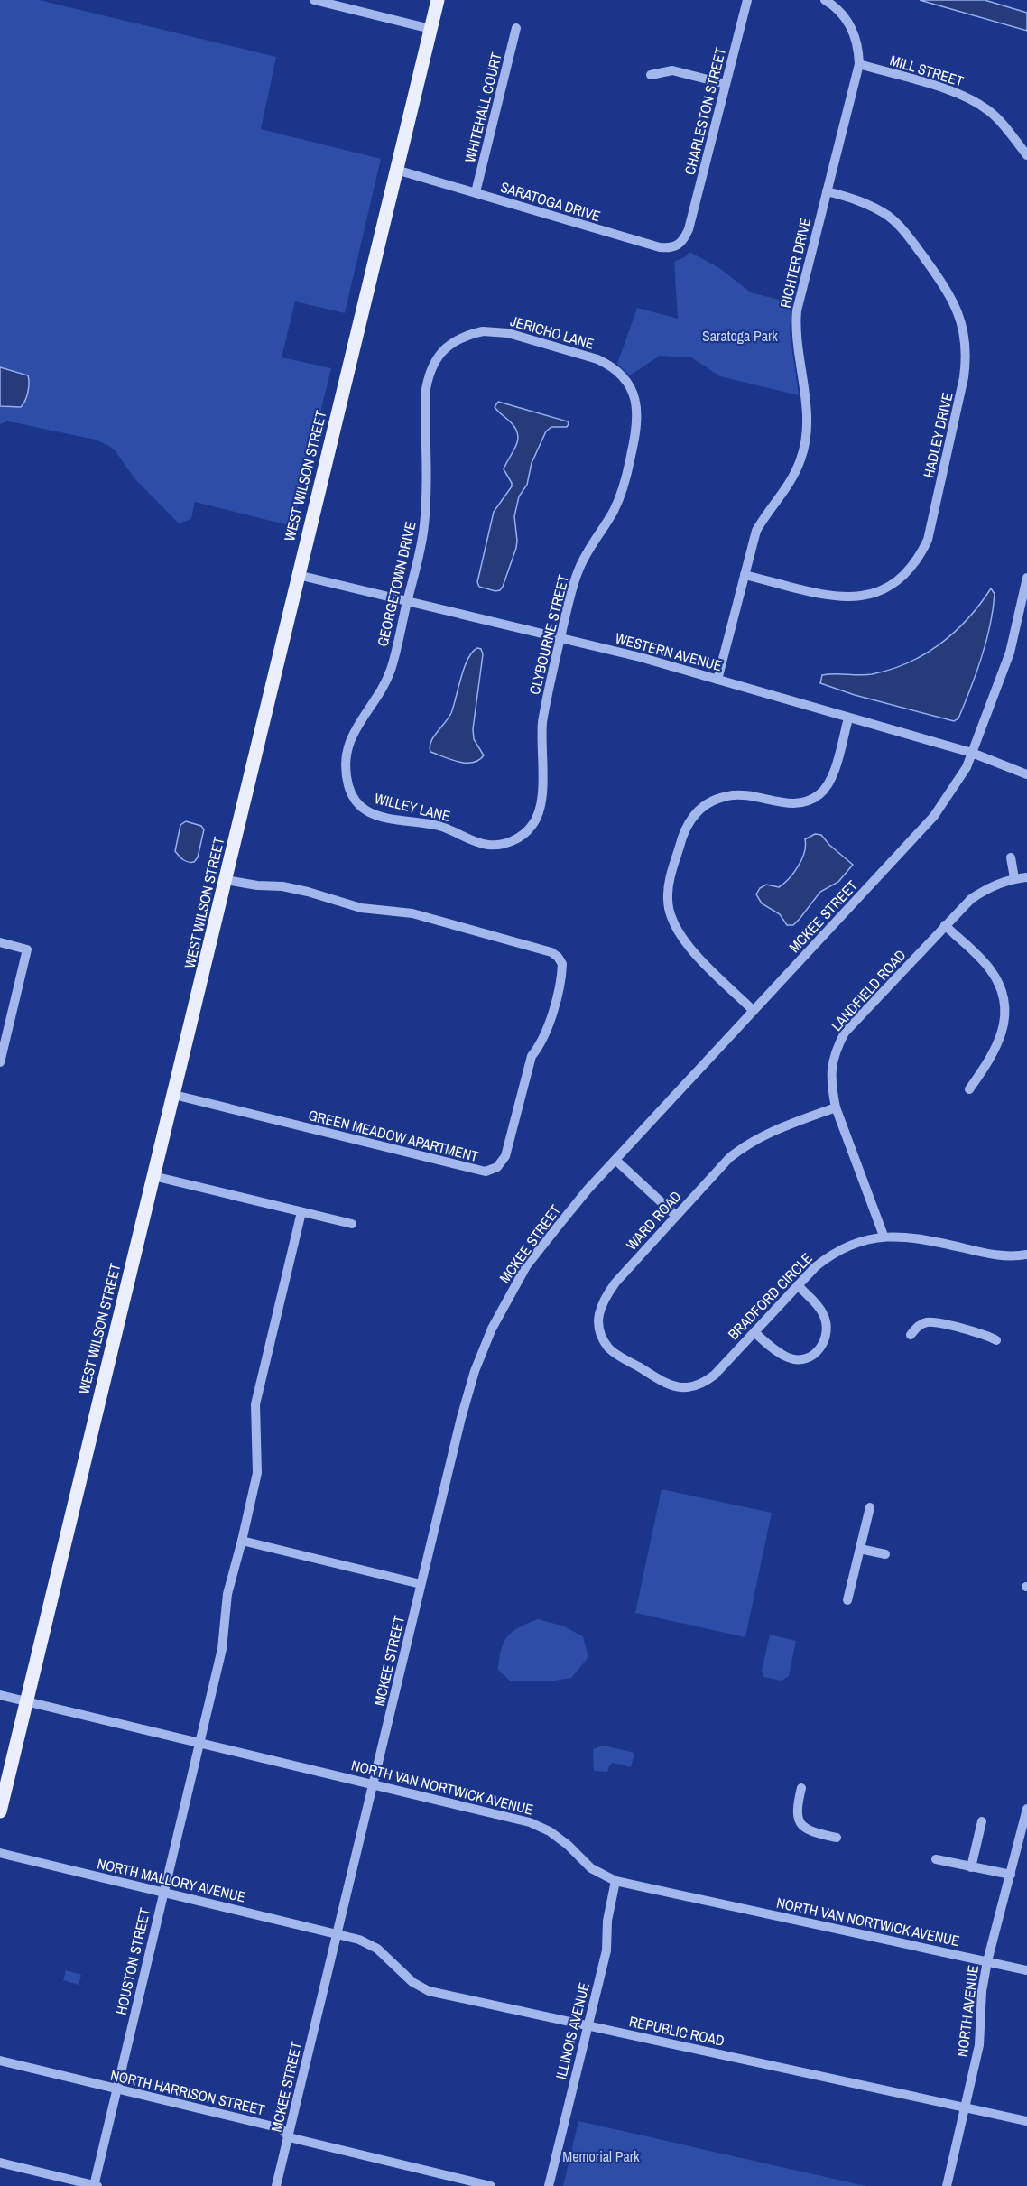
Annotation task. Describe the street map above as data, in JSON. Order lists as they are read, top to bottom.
{
  "streets": {
    "main road": ["WEST WILSON STREET"],
    "street": [
      "MILL STREET",
      "WHITEHALL COURT",
      "CHARLESTON STREET",
      "SARATOGA DRIVE",
      "RICHTER DRIVE",
      "JERICHO LANE",
      "HADLEY DRIVE",
      "GEORGETOWN DRIVE",
      "CLYBOURNE STREET",
      "WESTERN AVENUE",
      "WILLEY LANE",
      "MCKEE STREET",
      "LANDFIELD ROAD",
      "GREEN MEADOW APARTMENT",
      "WARD ROAD",
      "BRADFORD CIRCLE",
      "NORTH VAN NORTWICK AVENUE",
      "NORTH MALLORY AVENUE",
      "HOUSTON STREET",
      "NORTH AVENUE",
      "ILLINOIS AVENUE",
      "REPUBLIC ROAD",
      "NORTH HARRISON STREET"
    ]
  },
  "crossings": [
    ["MILL STREET", "RICHTER DRIVE"],
    ["WHITEHALL COURT", "SARATOGA DRIVE"],
    ["CHARLESTON STREET", "SARATOGA DRIVE"],
    ["SARATOGA DRIVE", "WEST WILSON STREET"],
    ["RICHTER DRIVE", "HADLEY DRIVE"],
    ["RICHTER DRIVE", "WESTERN AVENUE"],
    ["JERICHO LANE", "GEORGETOWN DRIVE"],
    ["JERICHO LANE", "CLYBOURNE STREET"],
    ["WEST WILSON STREET", "WESTERN AVENUE"],
    ["WEST WILSON STREET", "GREEN MEADOW APARTMENT"],
    ["WEST WILSON STREET", "NORTH VAN NORTWICK AVENUE"],
    ["GEORGETOWN DRIVE", "WESTERN AVENUE"],
    ["GEORGETOWN DRIVE", "WILLEY LANE"],
    ["CLYBOURNE STREET", "WESTERN AVENUE"],
    ["CLYBOURNE STREET", "WILLEY LANE"],
    ["WESTERN AVENUE", "MCKEE STREET"],
    ["MCKEE STREET", "NORTH VAN NORTWICK AVENUE"],
    ["MCKEE STREET", "NORTH MALLORY AVENUE"],
    ["MCKEE STREET", "REPUBLIC ROAD"],
    ["MCKEE STREET", "NORTH HARRISON STREET"],
    ["LANDFIELD ROAD", "WARD ROAD"],
    ["LANDFIELD ROAD", "BRADFORD CIRCLE"],
    ["WARD ROAD", "BRADFORD CIRCLE"],
    ["NORTH VAN NORTWICK AVENUE", "HOUSTON STREET"],
    ["NORTH VAN NORTWICK AVENUE", "NORTH AVENUE"],
    ["NORTH VAN NORTWICK AVENUE", "ILLINOIS AVENUE"],
    ["NORTH MALLORY AVENUE", "HOUSTON STREET"],
    ["NORTH MALLORY AVENUE", "REPUBLIC ROAD"],
    ["HOUSTON STREET", "NORTH HARRISON STREET"],
    ["NORTH AVENUE", "REPUBLIC ROAD"],
    ["ILLINOIS AVENUE", "REPUBLIC ROAD"]
  ],
  "parks": ["Saratoga Park", "Memorial Park"]
}
